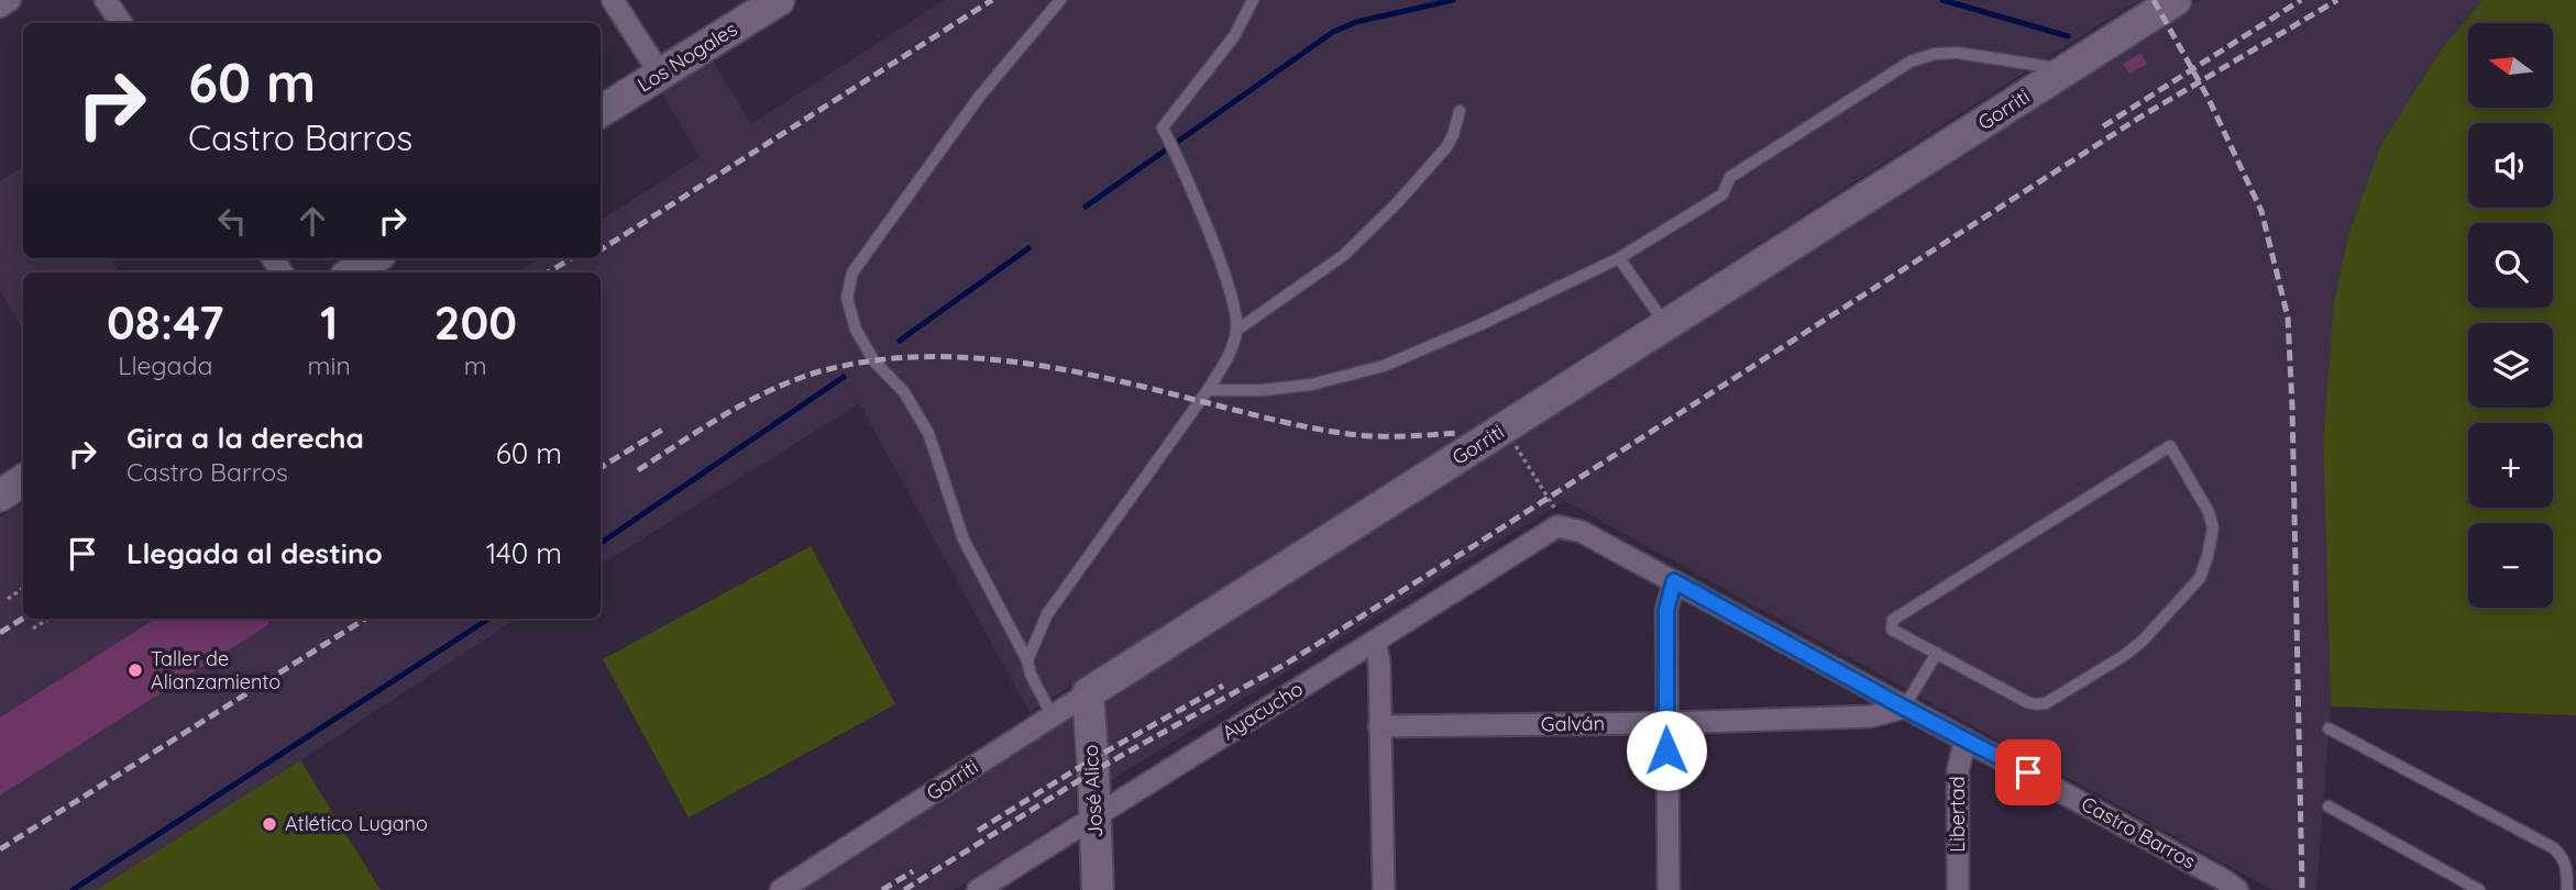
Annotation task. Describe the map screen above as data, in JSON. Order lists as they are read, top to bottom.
{
  "streets": {
    "street": [
      "Los Nogales",
      "Gorriti",
      "Ayacucho",
      "Galván",
      "José Alico",
      "Libertad",
      "Castro Barros"
    ]
  },
  "crossings": [
    ["Gorriti", "José Alico"],
    ["Ayacucho", "José Alico"],
    ["Ayacucho", "Castro Barros"],
    ["Galván", "Castro Barros"],
    ["Libertad", "Castro Barros"]
  ],
  "places": ["Taller de Alianzamiento", "Atlético Lugano"],
  "north": "left",
  "page": {
    "map_buttons": ["+", "−"],
    "turn": ["60 m", "Castro Barros"],
    "eta": [
      "08:47",
      "Llegada",
      "1",
      "min",
      "200",
      "m"
    ],
    "list": [
      {
        "name": "Gira a la derecha",
        "note": "Castro Barros",
        "value": "60 m"
      },
      {
        "name": "Llegada al destino",
        "value": "140 m"
      }
    ]
  }
}
